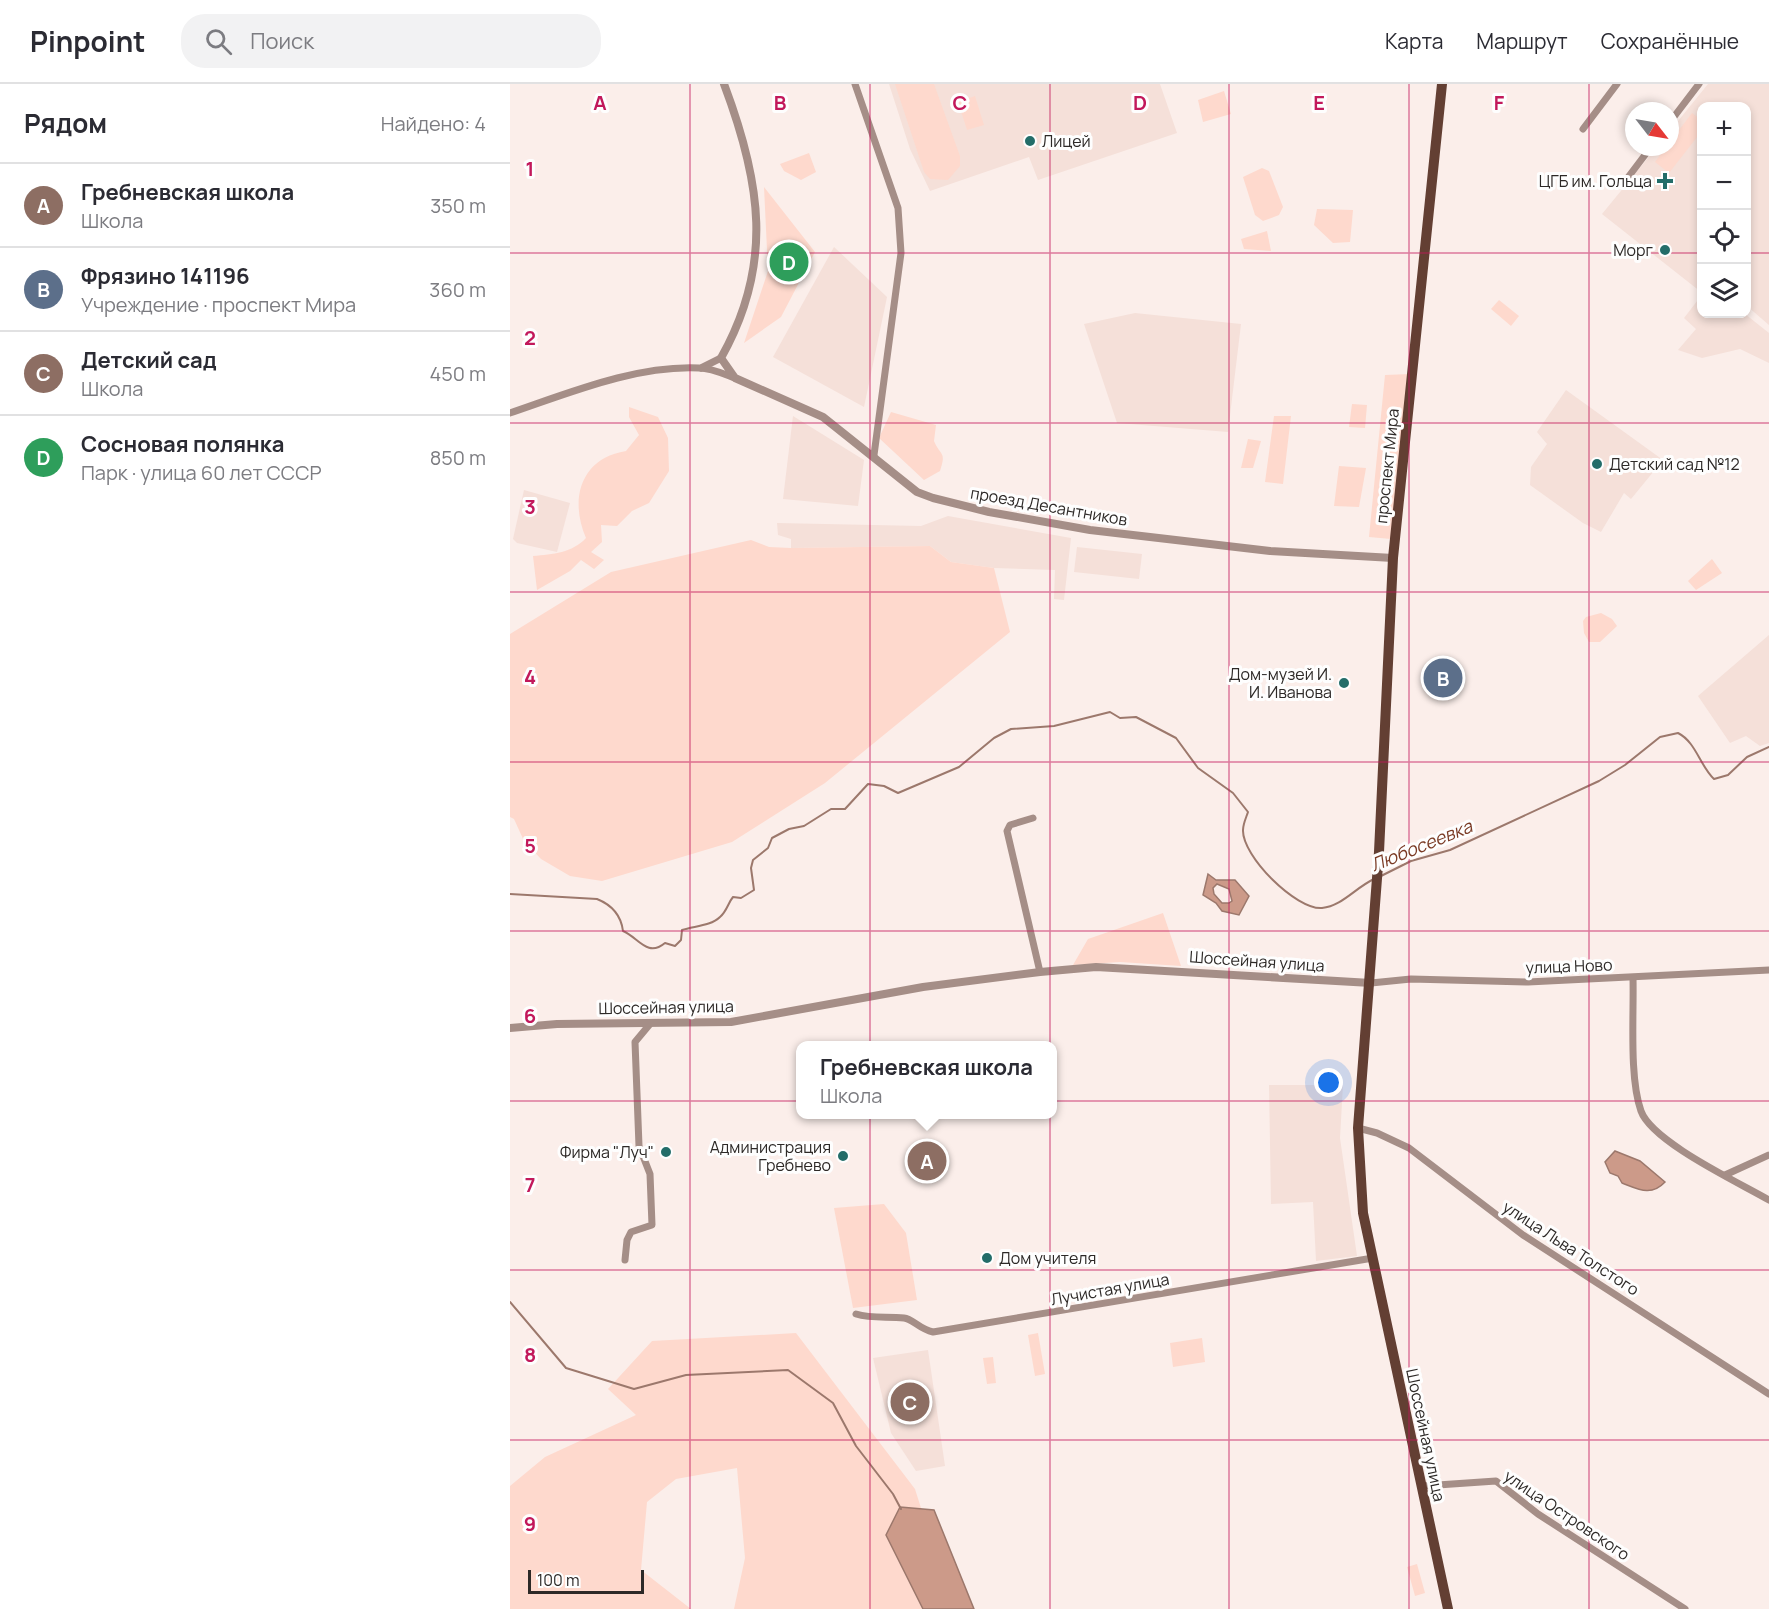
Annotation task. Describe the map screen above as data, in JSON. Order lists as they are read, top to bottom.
{
  "streets": {
    "main road": ["проспект Мира", "Шоссейная улица"],
    "street": [
      "проезд Десантников",
      "улица Ново",
      "улица Льва Толстого",
      "Лучистая улица",
      "улица Островского"
    ]
  },
  "crossings": [
    ["проспект Мира", "проезд Десантников"],
    ["проспект Мира", "Шоссейная улица"],
    ["проспект Мира", "улица Ново"],
    ["Шоссейная улица", "улица Ново"],
    ["Шоссейная улица", "улица Льва Толстого"],
    ["Шоссейная улица", "Лучистая улица"],
    ["Шоссейная улица", "улица Островского"]
  ],
  "water": ["Любосеевка"],
  "places": {
    "other": [
      "Лицей",
      "Морг",
      "Детский сад №12",
      "Дом-музей И. И. Иванова",
      "Фирма \"Луч\"",
      "Администрация Гребнево",
      "Дом учителя"
    ],
    "health": ["ЦГБ им. Гольца"]
  },
  "scale_bar": "100 m",
  "north": "bottom right",
  "page": {
    "header": "Pinpoint",
    "search": "Поиск",
    "nav": ["Карта", "Маршрут", "Сохранённые"],
    "heading": ["Рядом", "Найдено: 4"],
    "map_buttons": ["+", "−"],
    "list": [
      {
        "mark": "A",
        "name": "Гребневская школа",
        "note": "Школа",
        "value": "350 m"
      },
      {
        "mark": "B",
        "name": "Фрязино 141196",
        "note": "Учреждение · проспект Мира",
        "value": "360 m"
      },
      {
        "mark": "C",
        "name": "Детский сад",
        "note": "Школа",
        "value": "450 m"
      },
      {
        "mark": "D",
        "name": "Сосновая полянка",
        "note": "Парк · улица 60 лет СССР",
        "value": "850 m"
      }
    ],
    "pins": [
      "D",
      "B",
      "A",
      "C"
    ],
    "popup": ["Гребневская школа", "Школа"],
    "scale": "100 m"
  },
  "grid": {
    "columns": [
      "A",
      "B",
      "C",
      "D",
      "E",
      "F"
    ],
    "rows": [
      "1",
      "2",
      "3",
      "4",
      "5",
      "6",
      "7",
      "8",
      "9"
    ]
  }
}
